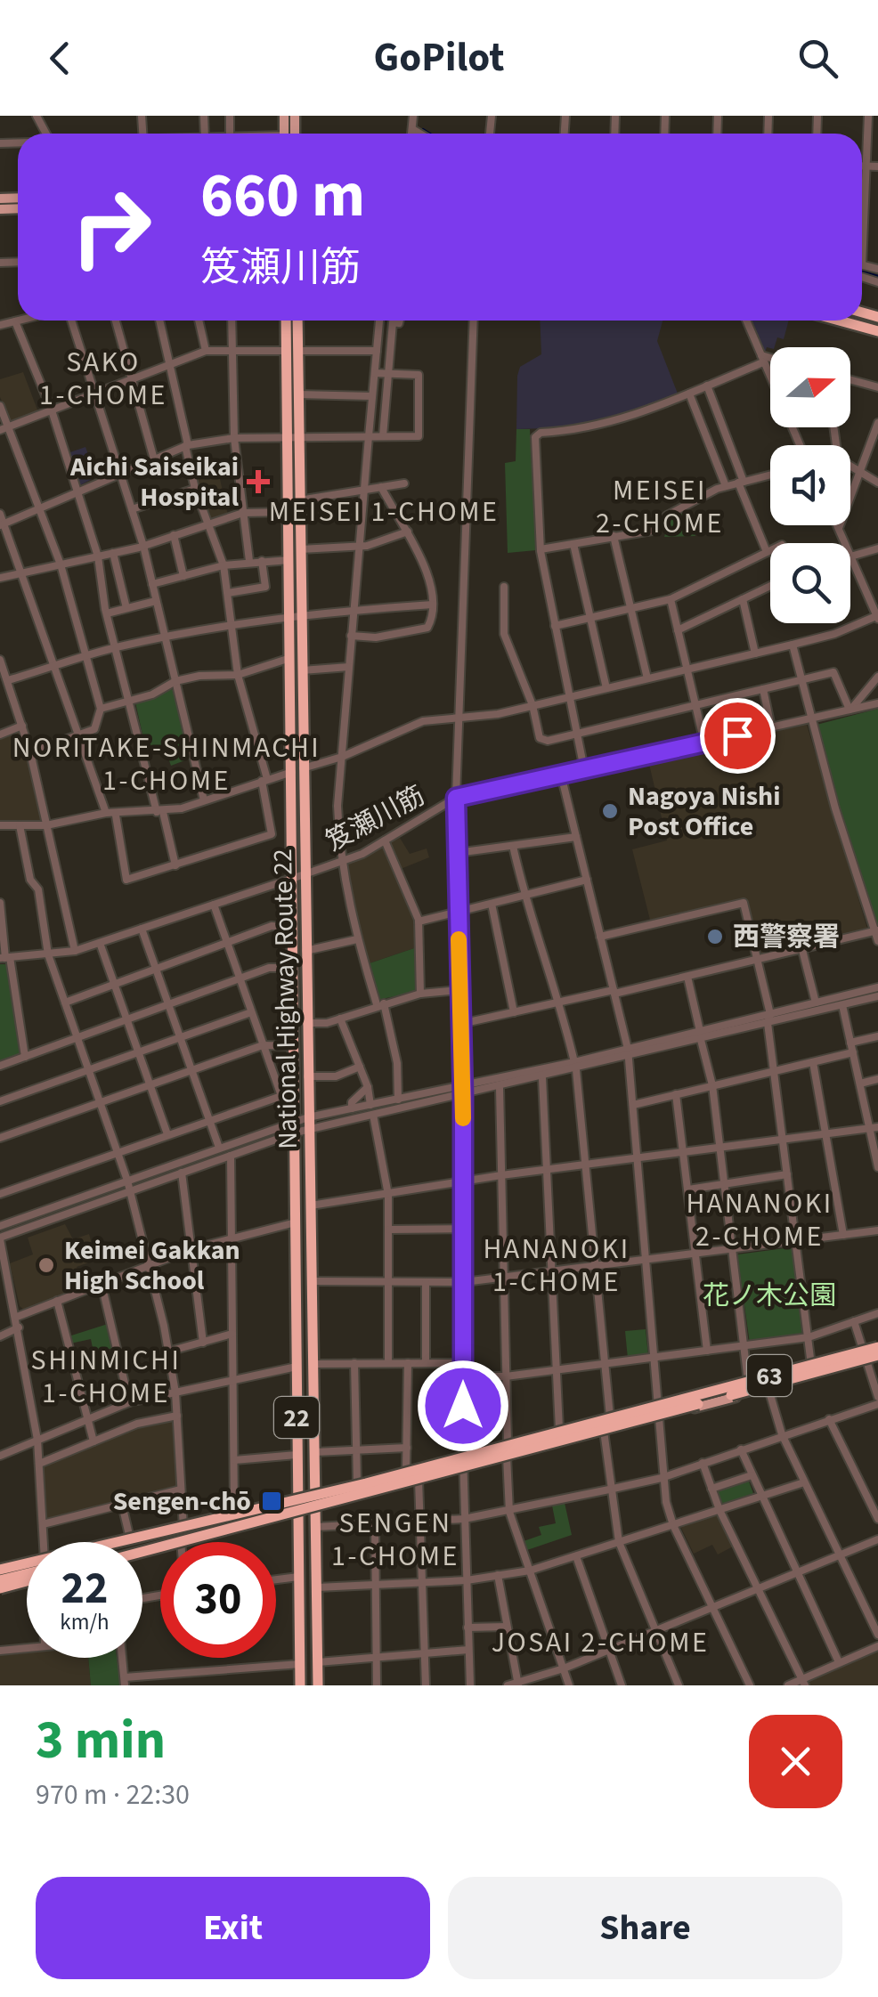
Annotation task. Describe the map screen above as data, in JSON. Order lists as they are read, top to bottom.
{
  "streets": {
    "highway": ["National Highway Route 22", "22"],
    "main road": ["63"],
    "street": ["笈瀬川筋"]
  },
  "crossings": [
    ["笈瀬川筋", "National Highway Route 22"],
    ["National Highway Route 22", "63"]
  ],
  "districts": [
    "SAKO 1-CHOME",
    "MEISEI 2-CHOME",
    "MEISEI 1-CHOME",
    "NORITAKE-SHINMACHI 1-CHOME",
    "HANANOKI 2-CHOME",
    "HANANOKI 1-CHOME",
    "SHINMICHI 1-CHOME",
    "SENGEN 1-CHOME",
    "JOSAI 2-CHOME"
  ],
  "parks": ["花ノ木公園"],
  "places": {
    "health": ["Aichi Saiseikai Hospital"],
    "other": ["Nagoya Nishi Post Office", "西警察署", "Keimei Gakkan High School"],
    "transit": ["Sengen-chō"]
  },
  "north": "right",
  "page": {
    "header": "GoPilot",
    "turn": ["660 m", "笈瀬川筋"],
    "speed": "22 km/h",
    "limit": "30",
    "heading": ["3 min", "970 m · 22:30"],
    "buttons": ["Exit", "Share"]
  }
}
